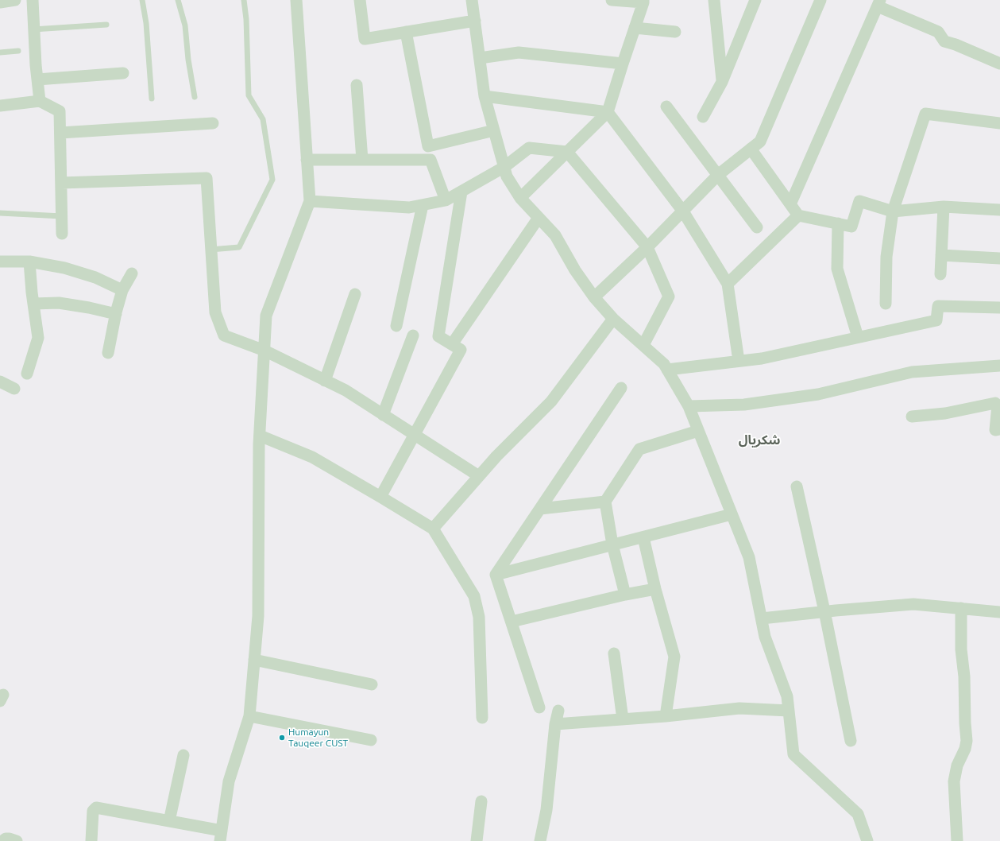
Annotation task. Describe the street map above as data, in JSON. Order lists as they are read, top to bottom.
{
  "districts": ["شکریال"],
  "places": ["Humayun Tauqeer CUST"]
}
